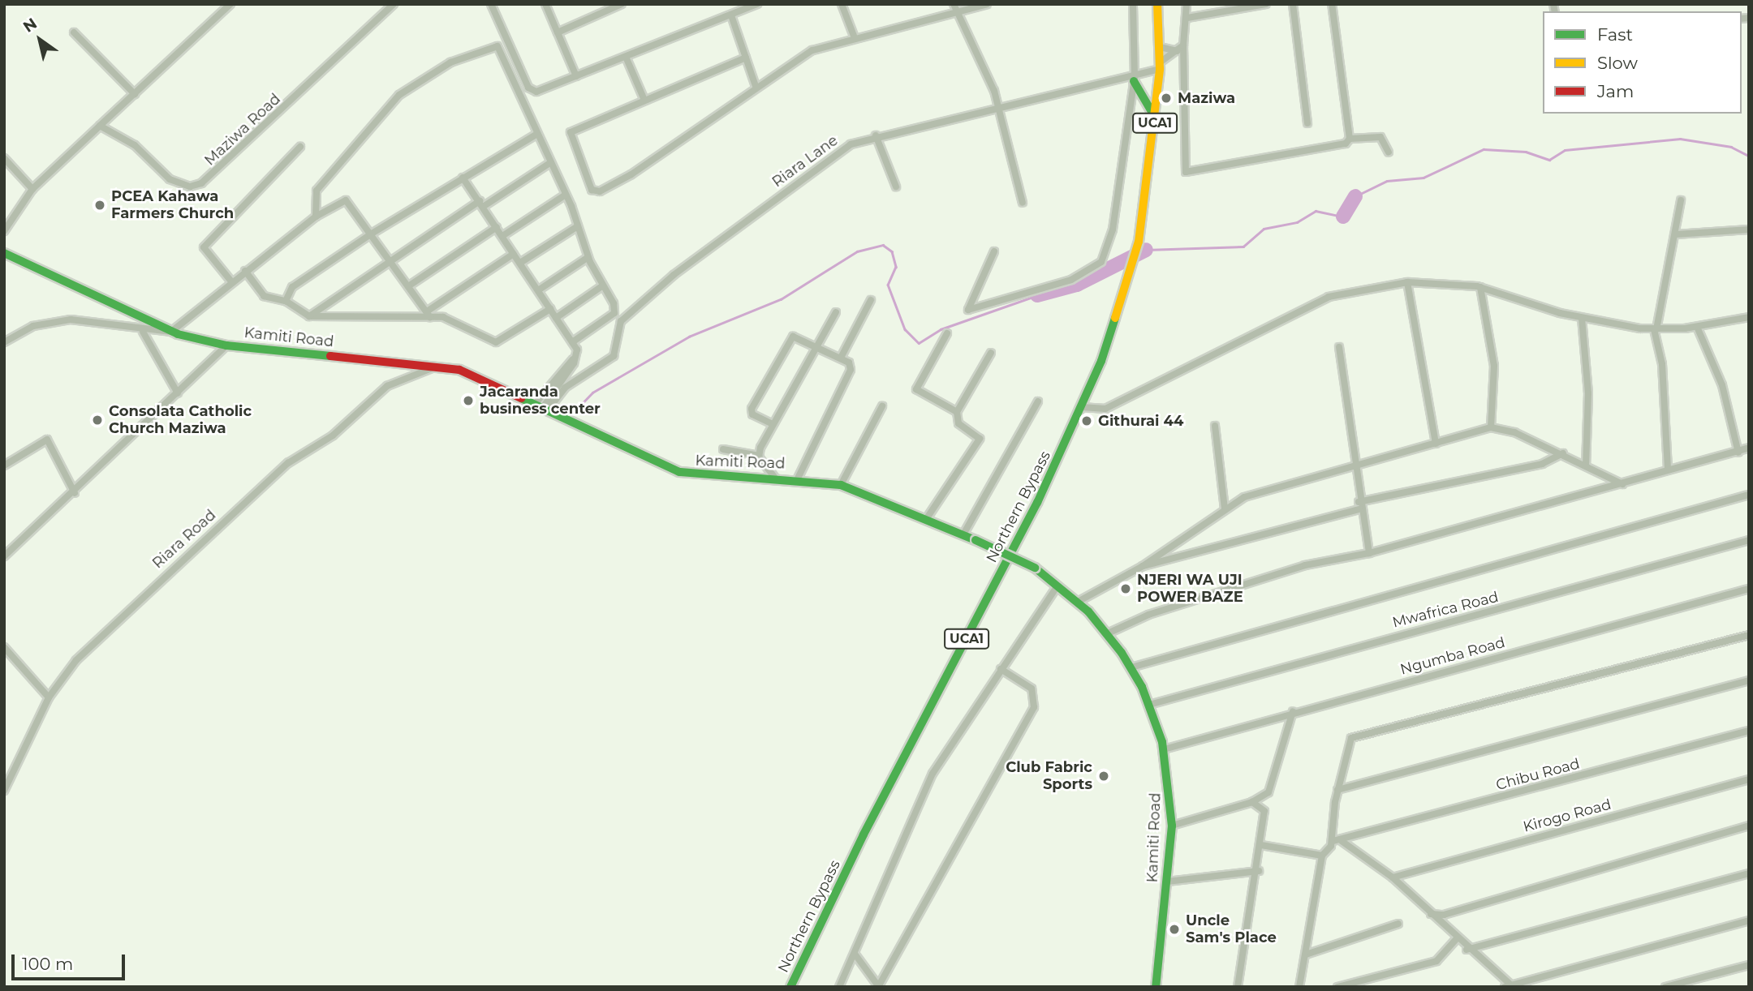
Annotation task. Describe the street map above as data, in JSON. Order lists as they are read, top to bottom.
{
  "streets": {
    "main road": ["UCA1", "Kamiti Road", "Northern Bypass"],
    "street": [
      "Maziwa Road",
      "Riara Lane",
      "Riara Road",
      "Mwafrica Road",
      "Ngumba Road",
      "Chibu Road",
      "Kirogo Road"
    ]
  },
  "crossings": [
    ["Riara Lane", "Kamiti Road"],
    ["Riara Lane", "Northern Bypass"],
    ["Kamiti Road", "Riara Road"],
    ["Kamiti Road", "Mwafrica Road"],
    ["Kamiti Road", "Ngumba Road"]
  ],
  "places": [
    "Maziwa",
    "PCEA Kahawa Farmers Church",
    "Jacaranda business center",
    "Consolata Catholic Church Maziwa",
    "Githurai 44",
    "NJERI WA UJI POWER BAZE",
    "Club Fabric Sports",
    "Uncle Sam's Place"
  ],
  "legend": ["Fast", "Slow", "Jam"],
  "scale_bar": "100 m",
  "north": "top left"
}
